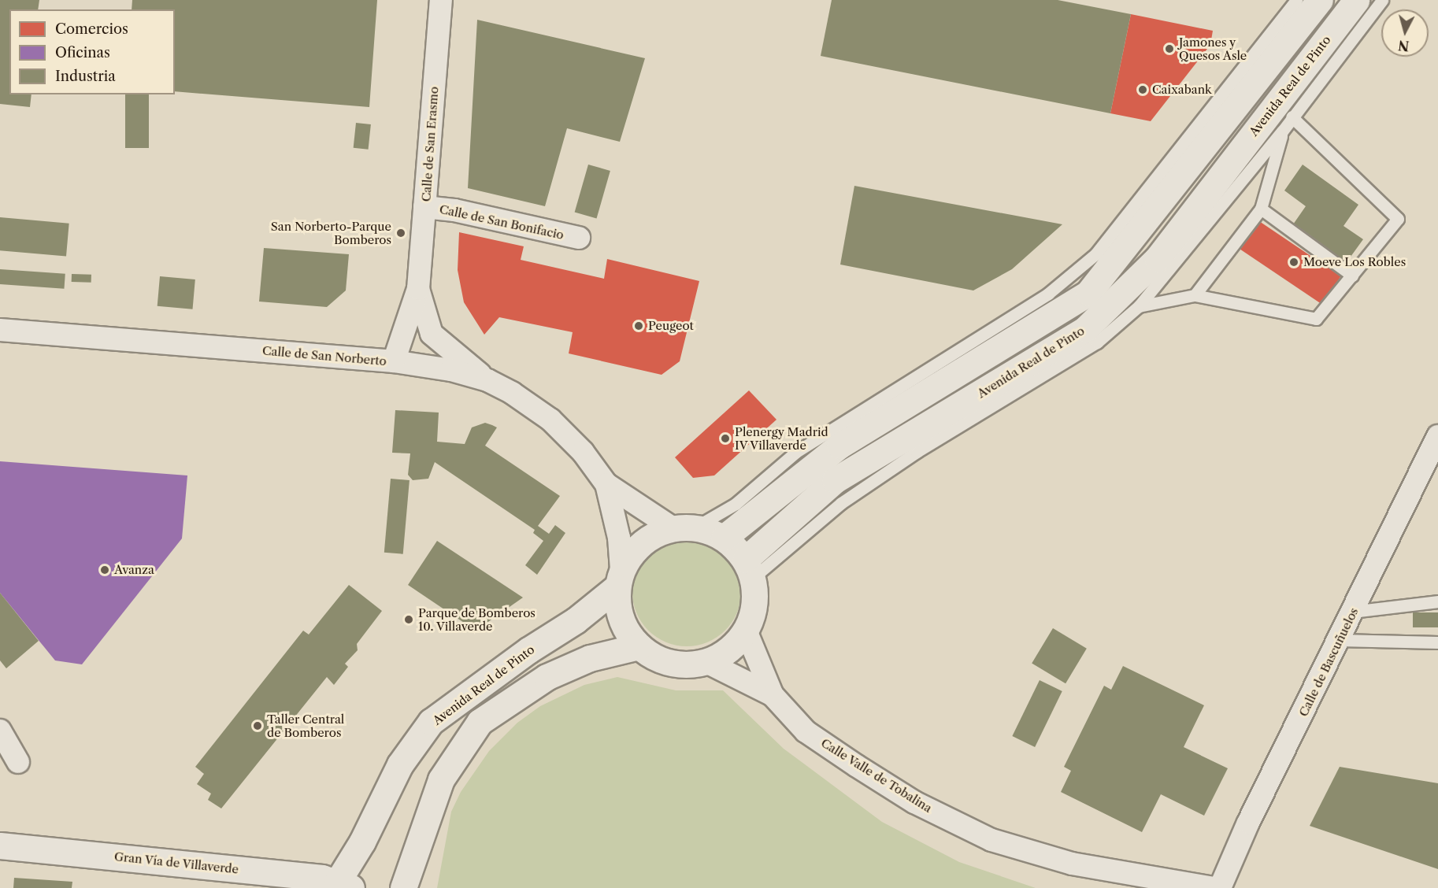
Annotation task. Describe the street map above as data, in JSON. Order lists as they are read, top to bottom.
{
  "streets": {
    "main road": ["Avenida Real de Pinto", "Gran Vía de Villaverde"],
    "street": [
      "Calle de San Erasmo",
      "Calle de San Bonifacio",
      "Calle de San Norberto",
      "Calle de Bascuñuelos",
      "Calle Valle de Tobalina"
    ]
  },
  "crossings": [
    ["Avenida Real de Pinto", "Calle de San Norberto"],
    ["Avenida Real de Pinto", "Calle Valle de Tobalina"],
    ["Avenida Real de Pinto", "Gran Vía de Villaverde"],
    ["Calle de San Erasmo", "Calle de San Bonifacio"],
    ["Calle de San Erasmo", "Calle de San Norberto"],
    ["Calle de San Norberto", "Calle Valle de Tobalina"]
  ],
  "places": [
    "Jamones y Quesos Asle",
    "Caixabank",
    "San Norberto-Parque Bomberos",
    "Moeve Los Robles",
    "Peugeot",
    "Plenergy Madrid IV Villaverde",
    "Avanza",
    "Parque de Bomberos 10. Villaverde",
    "Taller Central de Bomberos"
  ],
  "legend": ["Comercios", "Oficinas", "Industria"],
  "north": "bottom"
}
